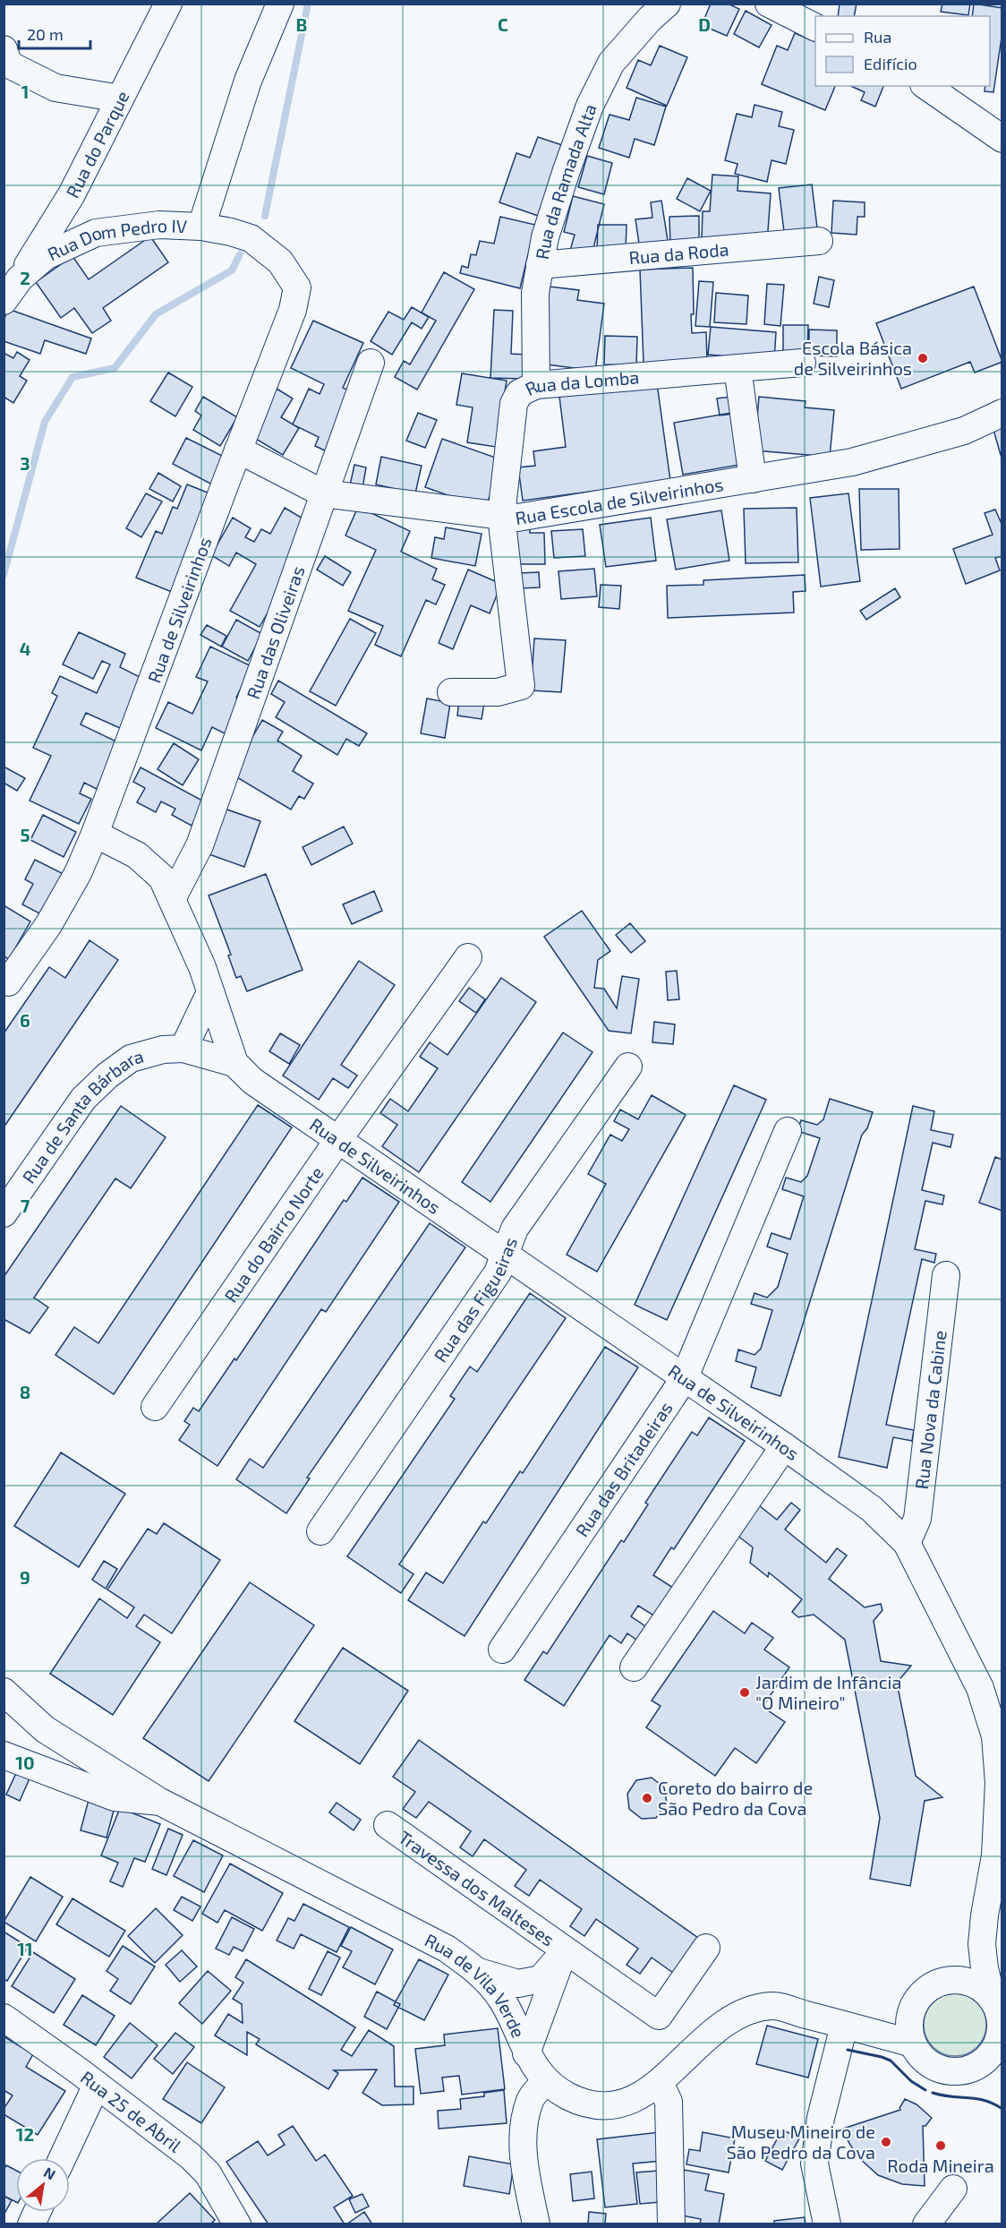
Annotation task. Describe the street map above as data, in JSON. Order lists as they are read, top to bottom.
{
  "streets": {
    "street": [
      "Rua do Parque",
      "Rua da Ramada Alta",
      "Rua Dom Pedro IV",
      "Rua da Roda",
      "Rua da Lomba",
      "Rua Escola de Silveirinhos",
      "Rua de Silveirinhos",
      "Rua das Oliveiras",
      "Rua de Santa Bárbara",
      "Rua do Bairro Norte",
      "Rua das Figueiras",
      "Rua Nova da Cabine",
      "Rua das Britadeiras",
      "Travessa dos Malteses",
      "Rua de Vila Verde",
      "Rua 25 de Abril"
    ]
  },
  "crossings": [
    ["Rua do Parque", "Rua Dom Pedro IV"],
    ["Rua da Ramada Alta", "Rua da Roda"],
    ["Rua da Ramada Alta", "Rua da Lomba"],
    ["Rua Dom Pedro IV", "Rua de Silveirinhos"],
    ["Rua da Lomba", "Rua Escola de Silveirinhos"],
    ["Rua Escola de Silveirinhos", "Rua de Silveirinhos"],
    ["Rua Escola de Silveirinhos", "Rua das Oliveiras"],
    ["Rua de Silveirinhos", "Rua de Santa Bárbara"],
    ["Rua de Silveirinhos", "Rua do Bairro Norte"],
    ["Rua de Silveirinhos", "Rua das Figueiras"],
    ["Rua de Silveirinhos", "Rua Nova da Cabine"],
    ["Rua de Silveirinhos", "Rua das Britadeiras"],
    ["Rua de Silveirinhos", "Rua de Vila Verde"],
    ["Travessa dos Malteses", "Rua de Vila Verde"]
  ],
  "places": [
    "Escola Básica de Silveirinhos",
    "Jardim de Infância \"O Mineiro\"",
    "Coreto do bairro de São Pedro da Cova",
    "Museu Mineiro de São Pedro da Cova",
    "Roda Mineira"
  ],
  "legend": ["Rua", "Edifício"],
  "scale_bar": "20 m",
  "north": "top right",
  "grid": {
    "columns": ["B", "C", "D"],
    "rows": [
      "1",
      "2",
      "3",
      "4",
      "5",
      "6",
      "7",
      "8",
      "9",
      "10",
      "11",
      "12"
    ]
  }
}
